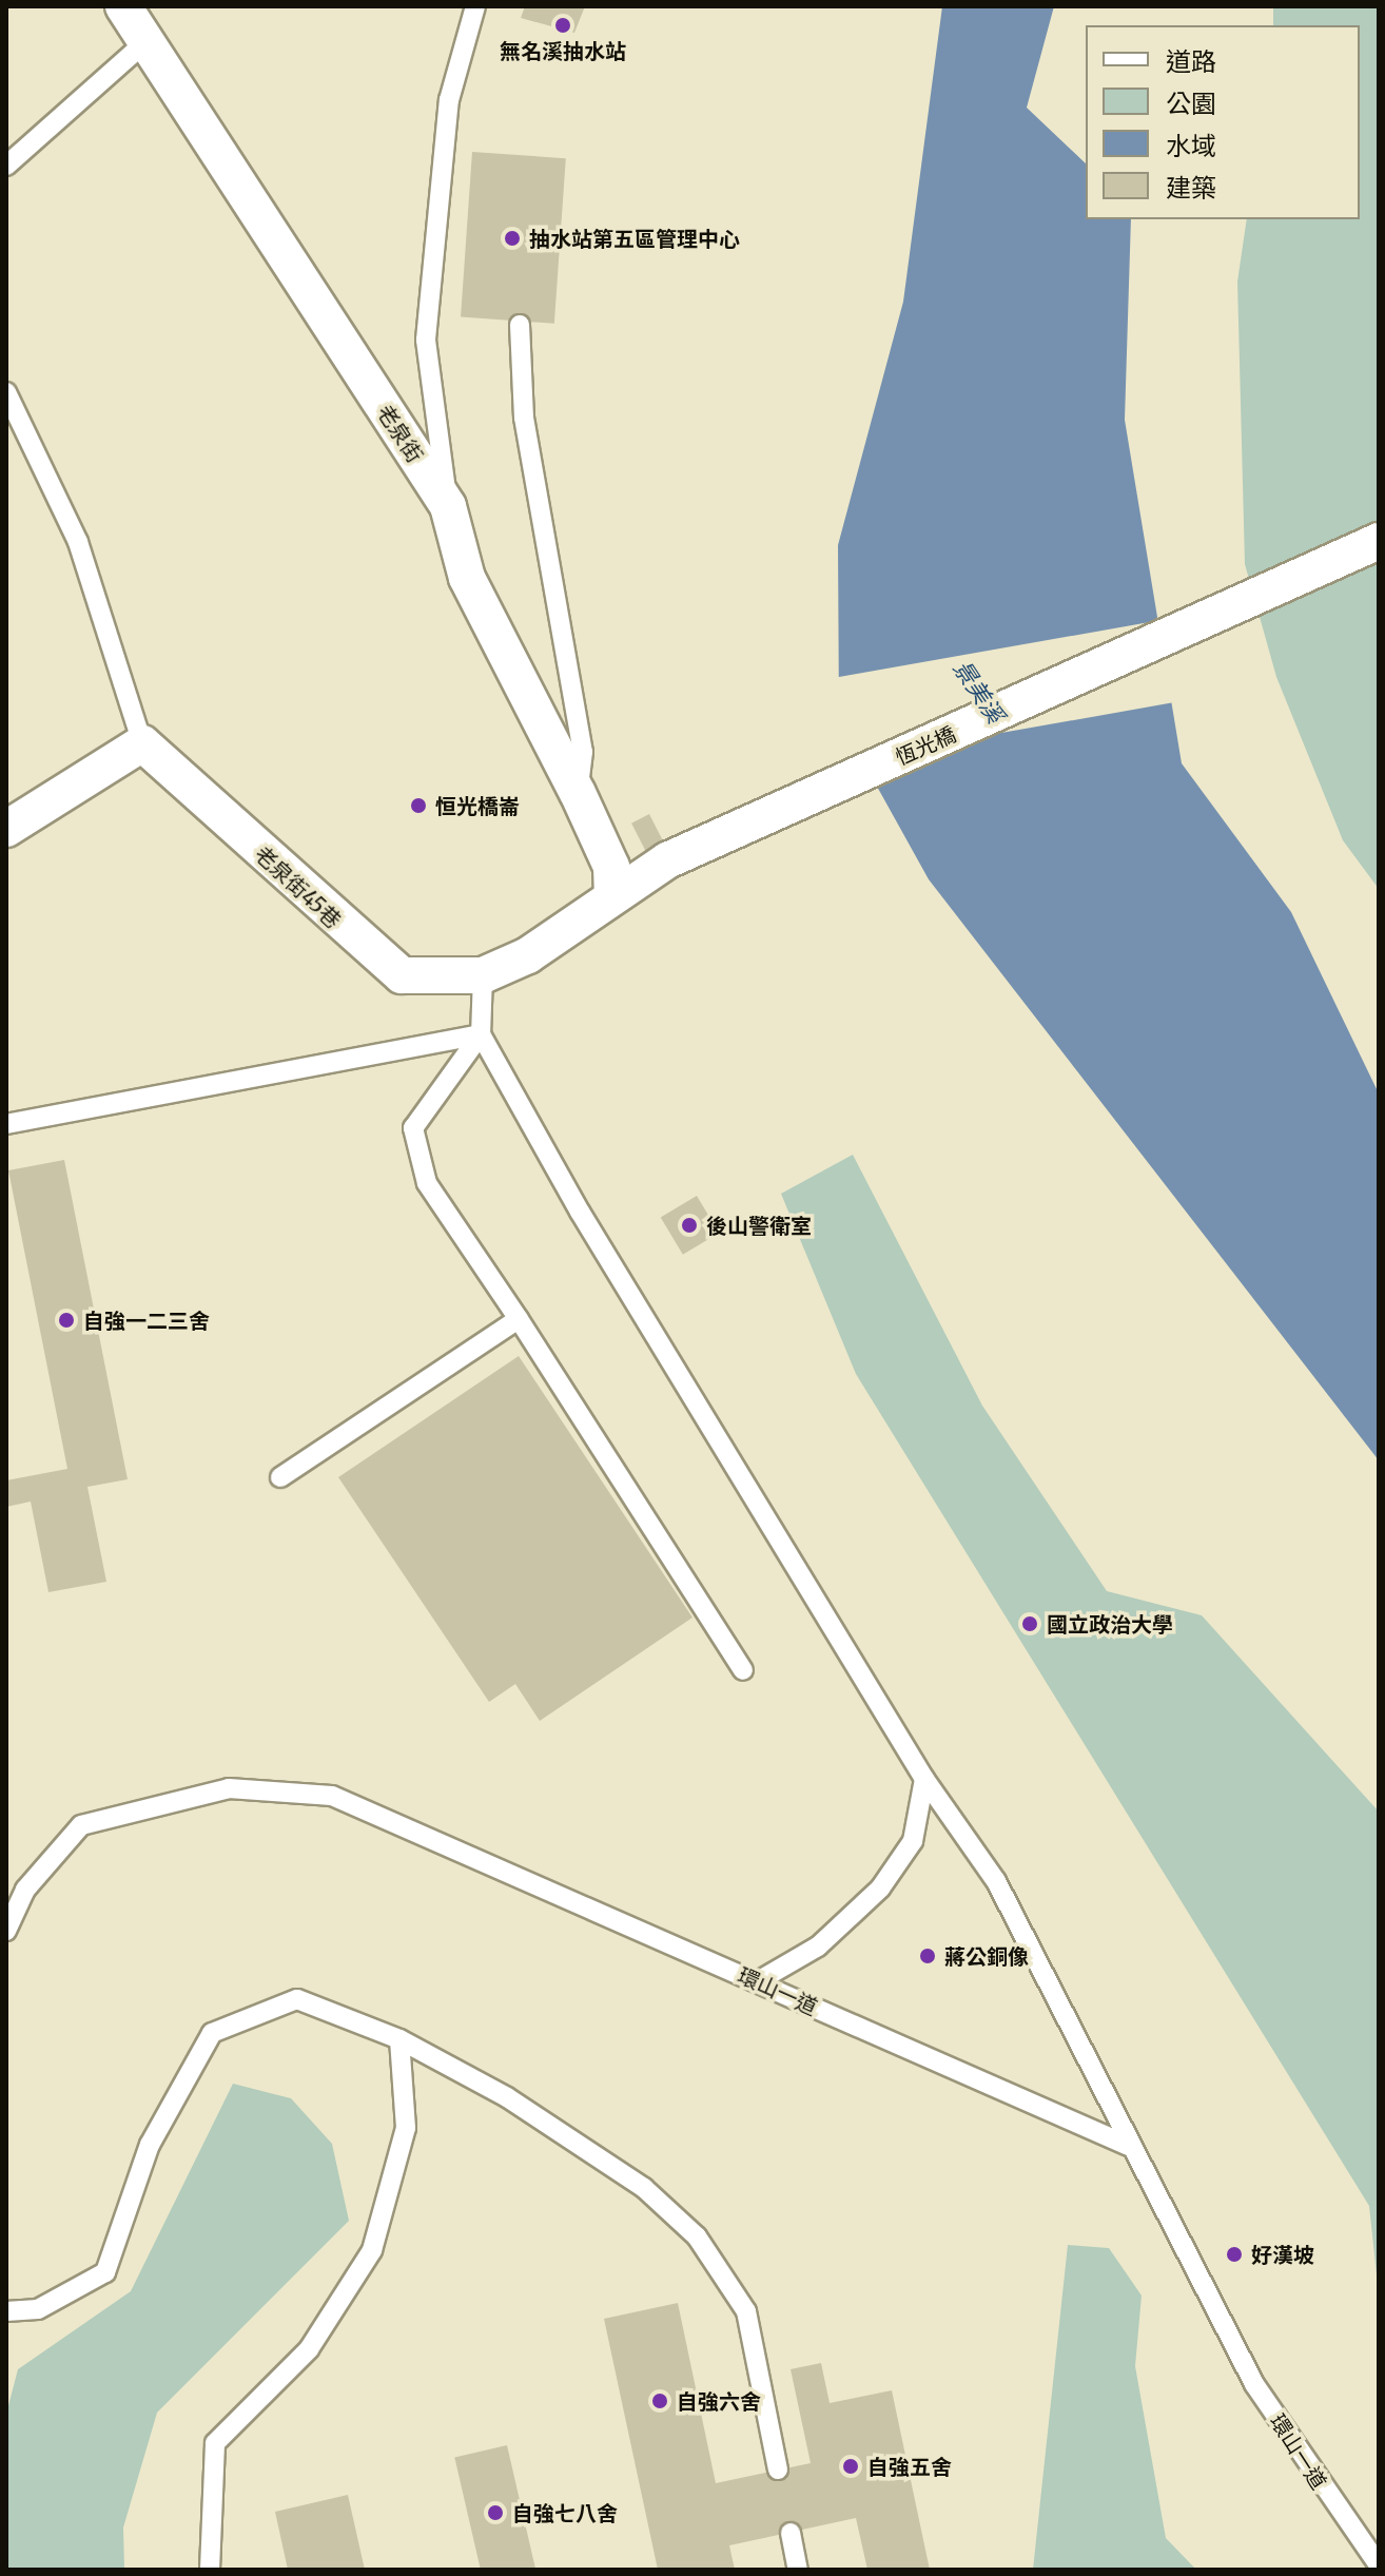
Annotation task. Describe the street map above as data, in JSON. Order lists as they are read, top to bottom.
{
  "streets": {
    "street": ["老泉街", "恆光橋", "老泉街45巷"],
    "lane": ["環山一道"]
  },
  "crossings": [
    ["老泉街", "恆光橋"],
    ["老泉街", "老泉街45巷"],
    ["恆光橋", "老泉街45巷"]
  ],
  "water": ["景美溪"],
  "places": [
    "無名溪抽水站",
    "抽水站第五區管理中心",
    "恒光橋崙",
    "後山警衛室",
    "自強一二三舍",
    "國立政治大學",
    "蔣公銅像",
    "好漢坡",
    "自強六舍",
    "自強五舍",
    "自強七八舍"
  ],
  "legend": [
    "道路",
    "公園",
    "水域",
    "建築"
  ]
}
